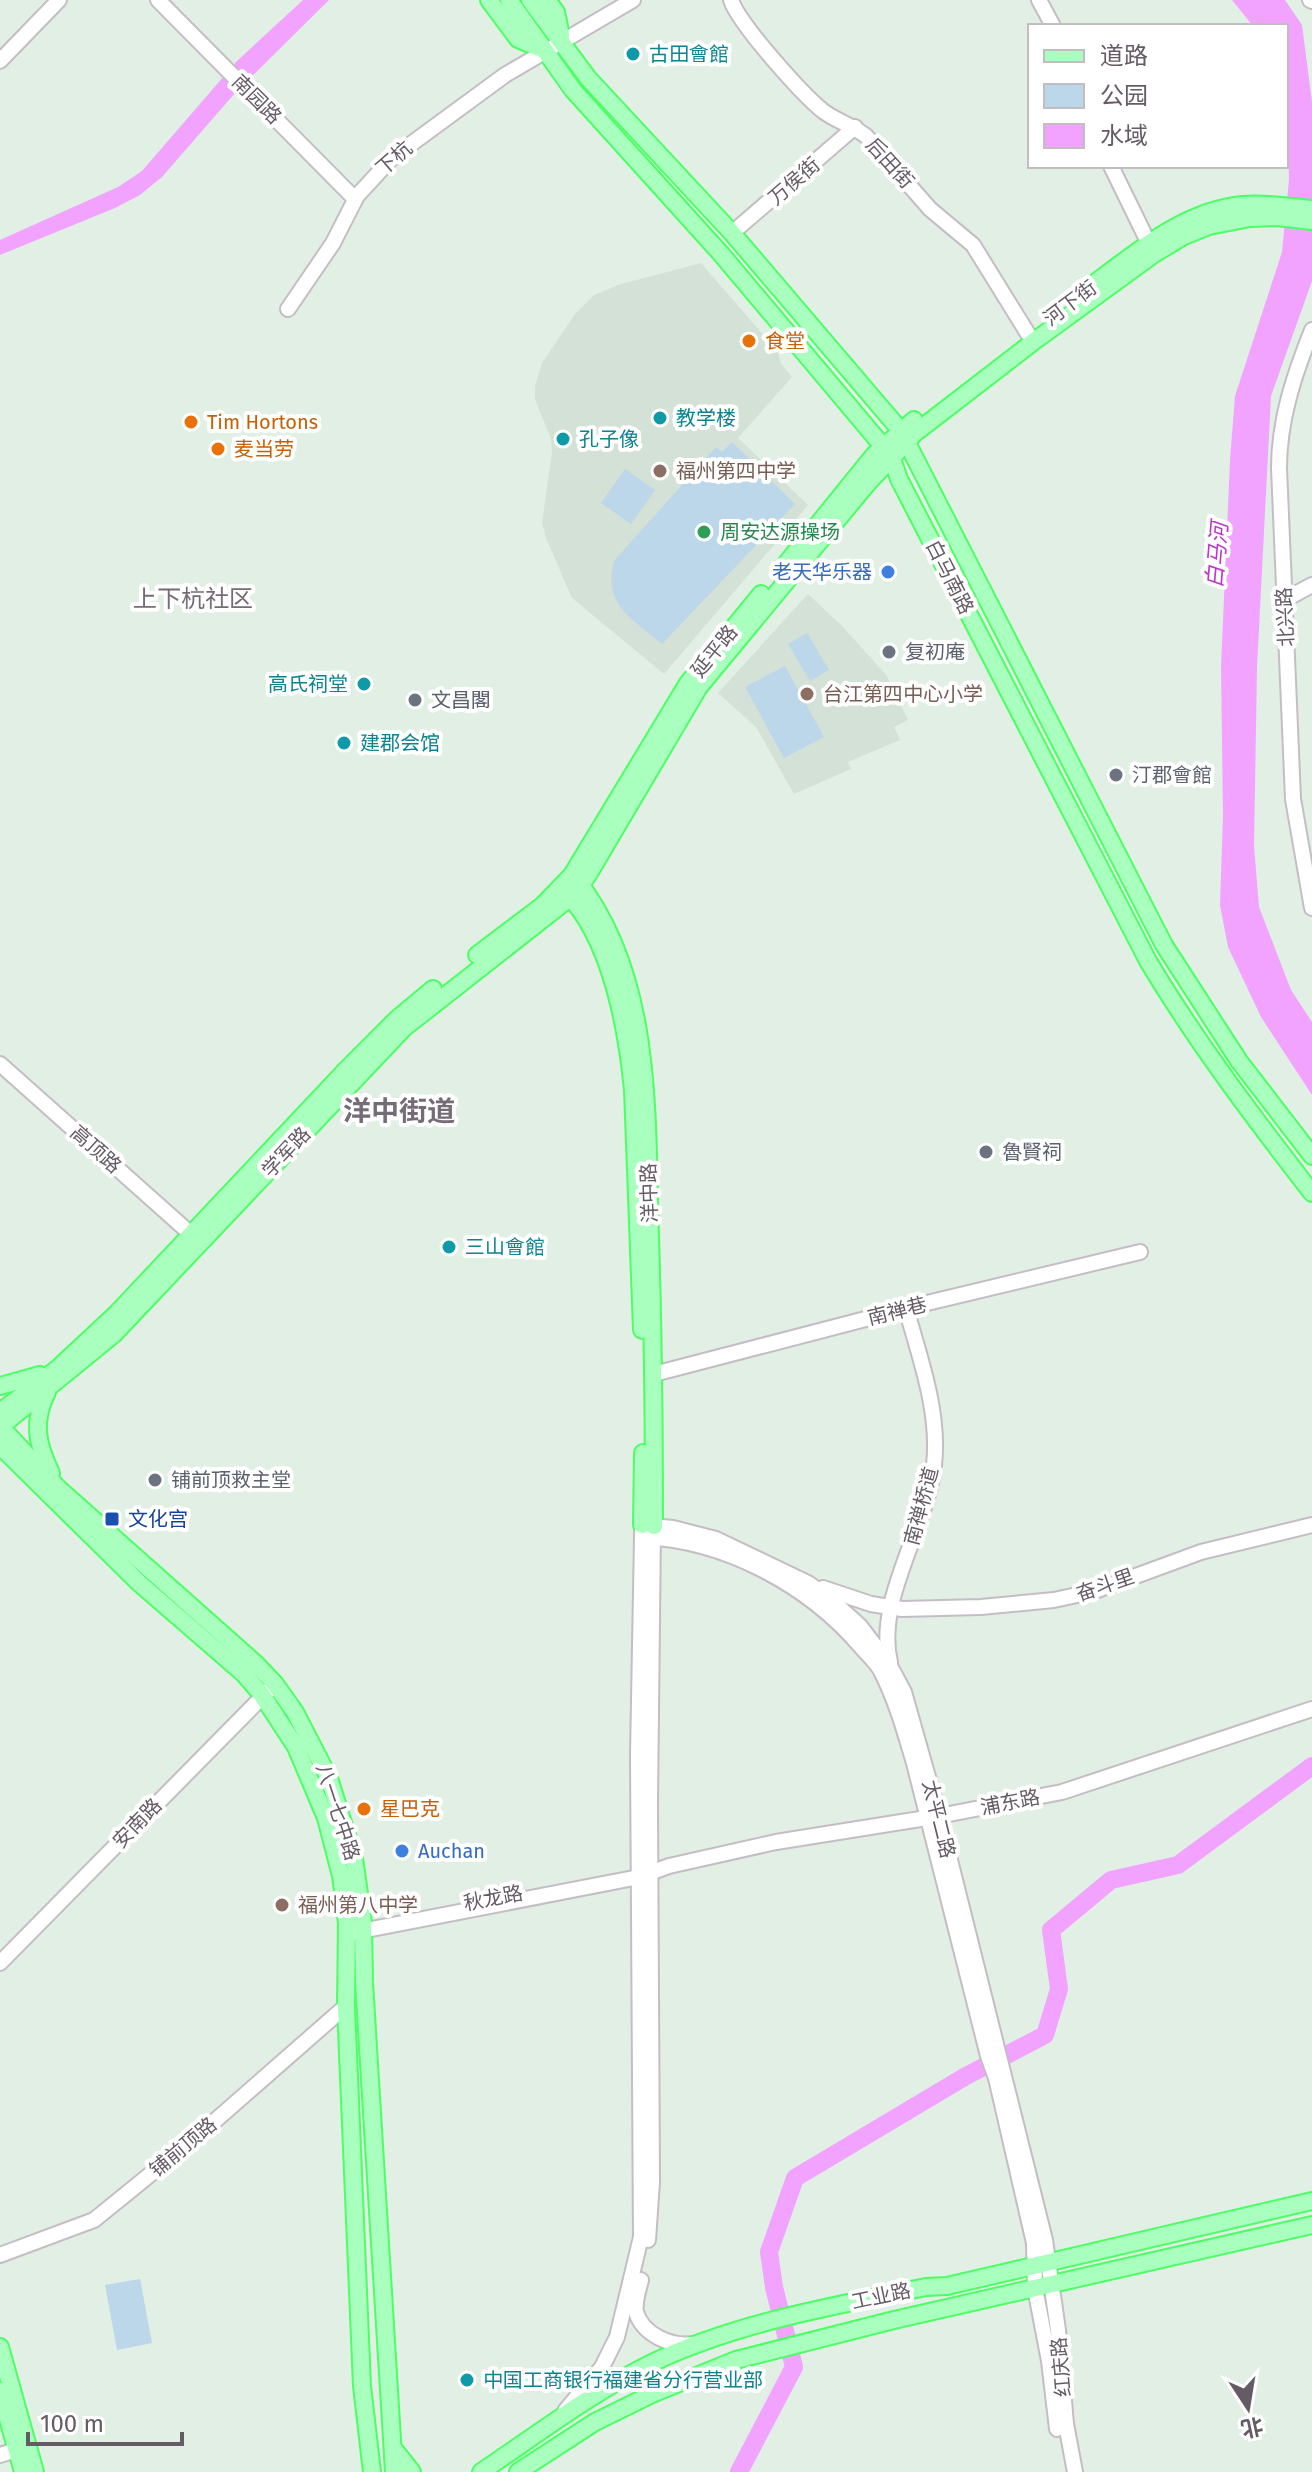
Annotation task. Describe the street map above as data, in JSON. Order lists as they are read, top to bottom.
{
  "streets": {
    "main road": [
      "河下街",
      "白马南路",
      "延平路",
      "学军路",
      "洋中路",
      "八一七中路",
      "工业路"
    ],
    "street": [
      "南园路",
      "下杭",
      "后田街",
      "万侯街",
      "北兴路",
      "高顶路",
      "南禅巷",
      "南禅桥道",
      "奋斗里",
      "浦东路",
      "太平二路",
      "安南路",
      "秋龙路",
      "铺前顶路",
      "红庆路"
    ]
  },
  "crossings": [
    ["南园路", "下杭"],
    ["下杭", "白马南路"],
    ["后田街", "万侯街"],
    ["后田街", "河下街"],
    ["河下街", "白马南路"],
    ["河下街", "延平路"],
    ["白马南路", "延平路"],
    ["延平路", "学军路"],
    ["延平路", "洋中路"],
    ["高顶路", "学军路"],
    ["学军路", "洋中路"],
    ["学军路", "八一七中路"],
    ["洋中路", "南禅巷"],
    ["洋中路", "太平二路"],
    ["南禅巷", "南禅桥道"],
    ["南禅桥道", "奋斗里"],
    ["南禅桥道", "太平二路"],
    ["奋斗里", "太平二路"],
    ["浦东路", "太平二路"],
    ["浦东路", "秋龙路"],
    ["八一七中路", "安南路"],
    ["八一七中路", "秋龙路"],
    ["八一七中路", "铺前顶路"],
    ["太平二路", "工业路"],
    ["太平二路", "红庆路"],
    ["工业路", "红庆路"]
  ],
  "districts": ["上下杭社区", "洋中街道"],
  "water": ["白马河"],
  "places": {
    "other": [
      "古田會館",
      "食堂",
      "教学楼",
      "Tim Hortons",
      "孔子像",
      "麦当劳",
      "福州第四中学",
      "周安达源操场",
      "老天华乐器",
      "复初庵",
      "高氏祠堂",
      "台江第四中心小学",
      "文昌閣",
      "建郡会馆",
      "汀郡會館",
      "魯賢祠",
      "三山會館",
      "铺前顶救主堂",
      "星巴克",
      "Auchan",
      "福州第八中学",
      "中国工商银行福建省分行营业部"
    ],
    "transit": ["文化宫"]
  },
  "legend": ["道路", "公园", "水域"],
  "scale_bar": "100 m",
  "north": "bottom"
}
